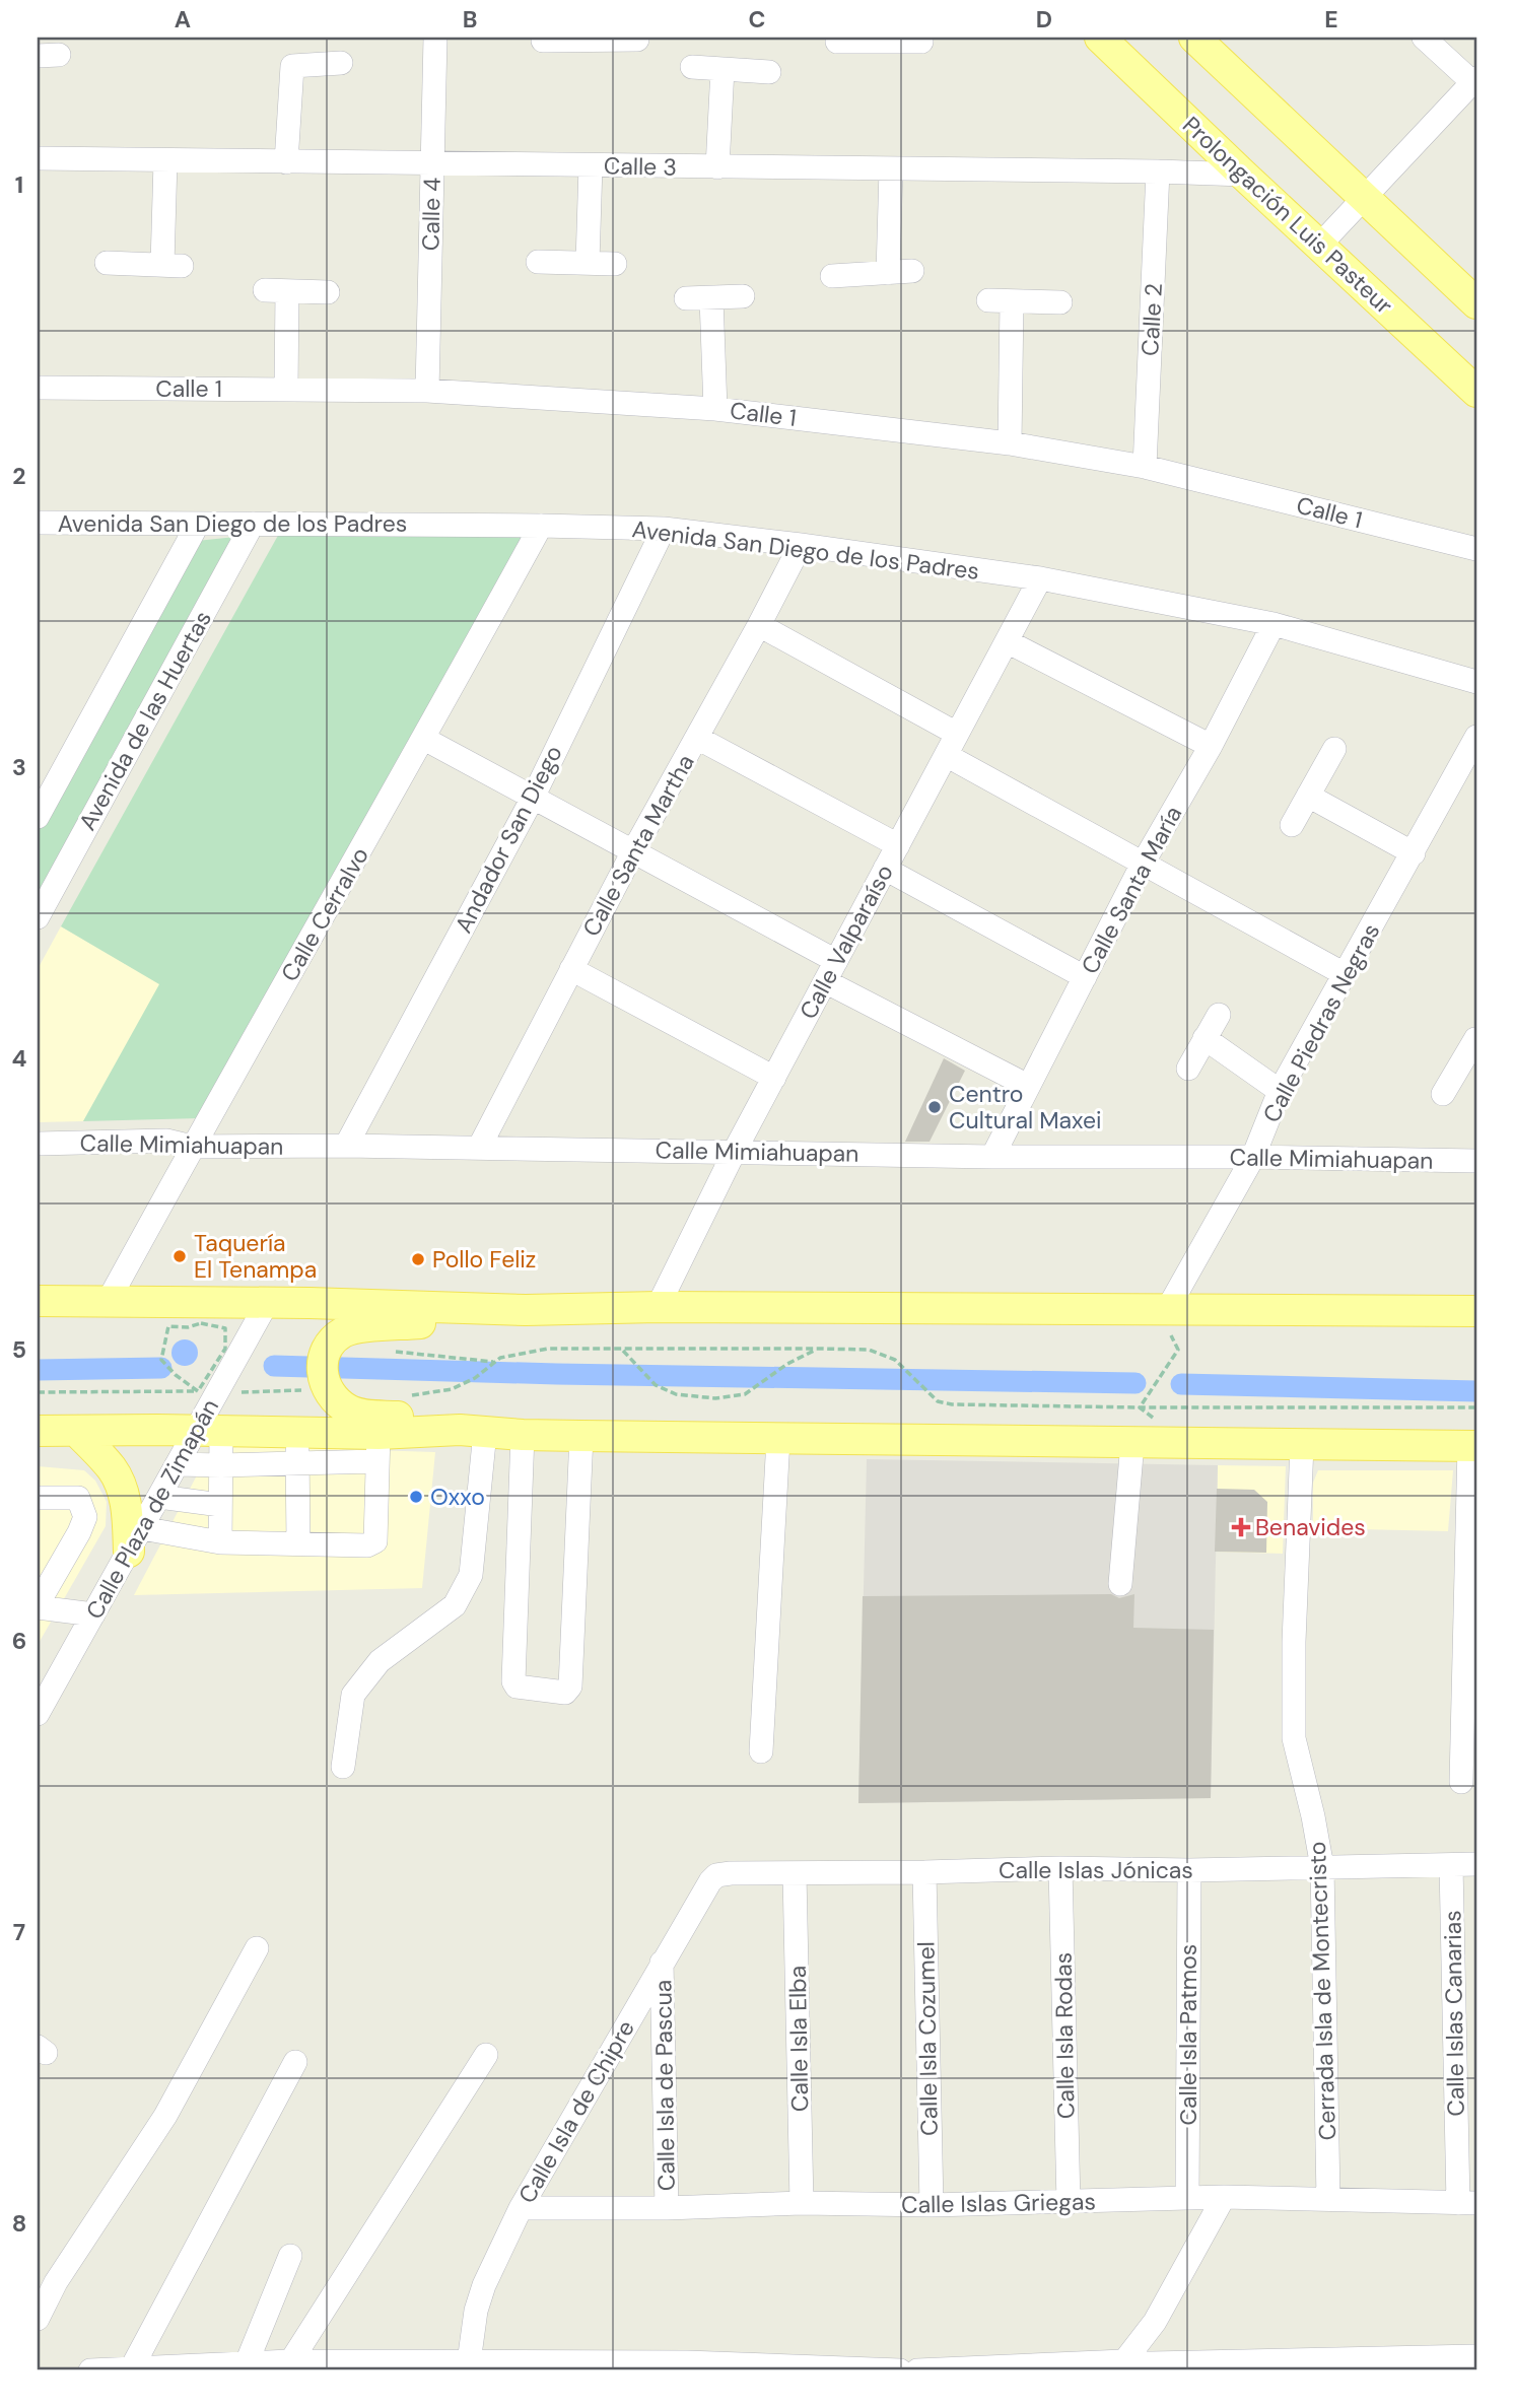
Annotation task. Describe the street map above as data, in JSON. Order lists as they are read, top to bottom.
{
  "streets": {
    "main road": ["Prolongación Luis Pasteur"],
    "street": [
      "Calle 3",
      "Calle 4",
      "Calle 2",
      "Calle 1",
      "Avenida San Diego de los Padres",
      "Avenida de las Huertas",
      "Andador San Diego",
      "Calle Santa Martha",
      "Calle Santa María",
      "Calle Cerralvo",
      "Calle Valparaíso",
      "Calle Piedras Negras",
      "Calle Mimiahuapan",
      "Calle Plaza de Zimapán",
      "Calle Islas Jónicas",
      "Cerrada Isla de Montecristo",
      "Calle Islas Canarias",
      "Calle Isla Patmos",
      "Calle Isla Rodas",
      "Calle Isla Elba",
      "Calle Isla Cozumel",
      "Calle Isla de Pascua",
      "Calle Isla de Chipre",
      "Calle Islas Griegas"
    ]
  },
  "crossings": [
    ["Calle 3", "Calle 4"],
    ["Calle 3", "Prolongación Luis Pasteur"],
    ["Calle 3", "Calle 2"],
    ["Calle 4", "Calle 1"],
    ["Calle 2", "Calle 1"],
    ["Avenida San Diego de los Padres", "Avenida de las Huertas"],
    ["Avenida San Diego de los Padres", "Andador San Diego"],
    ["Avenida San Diego de los Padres", "Calle Santa Martha"],
    ["Avenida San Diego de los Padres", "Calle Santa María"],
    ["Avenida San Diego de los Padres", "Calle Cerralvo"],
    ["Avenida San Diego de los Padres", "Calle Valparaíso"],
    ["Andador San Diego", "Calle Mimiahuapan"],
    ["Calle Santa Martha", "Calle Mimiahuapan"],
    ["Calle Santa María", "Calle Mimiahuapan"],
    ["Calle Cerralvo", "Calle Mimiahuapan"],
    ["Calle Valparaíso", "Calle Mimiahuapan"],
    ["Calle Piedras Negras", "Calle Mimiahuapan"],
    ["Calle Islas Jónicas", "Cerrada Isla de Montecristo"],
    ["Calle Islas Jónicas", "Calle Islas Canarias"],
    ["Calle Islas Jónicas", "Calle Isla Patmos"],
    ["Calle Islas Jónicas", "Calle Isla Rodas"],
    ["Calle Islas Jónicas", "Calle Isla Elba"],
    ["Calle Islas Jónicas", "Calle Isla Cozumel"],
    ["Calle Islas Jónicas", "Calle Isla de Chipre"],
    ["Cerrada Isla de Montecristo", "Calle Islas Griegas"],
    ["Calle Islas Canarias", "Calle Islas Griegas"],
    ["Calle Isla Patmos", "Calle Islas Griegas"],
    ["Calle Isla Rodas", "Calle Islas Griegas"],
    ["Calle Isla Elba", "Calle Islas Griegas"],
    ["Calle Isla Cozumel", "Calle Islas Griegas"],
    ["Calle Isla de Pascua", "Calle Isla de Chipre"],
    ["Calle Isla de Pascua", "Calle Islas Griegas"],
    ["Calle Isla de Chipre", "Calle Islas Griegas"]
  ],
  "places": {
    "other": [
      "Centro Cultural Maxei",
      "Taquería El Tenampa",
      "Pollo Feliz",
      "Oxxo"
    ],
    "health": ["Benavides"]
  },
  "grid": {
    "columns": [
      "A",
      "B",
      "C",
      "D",
      "E"
    ],
    "rows": [
      "1",
      "2",
      "3",
      "4",
      "5",
      "6",
      "7",
      "8"
    ]
  }
}
